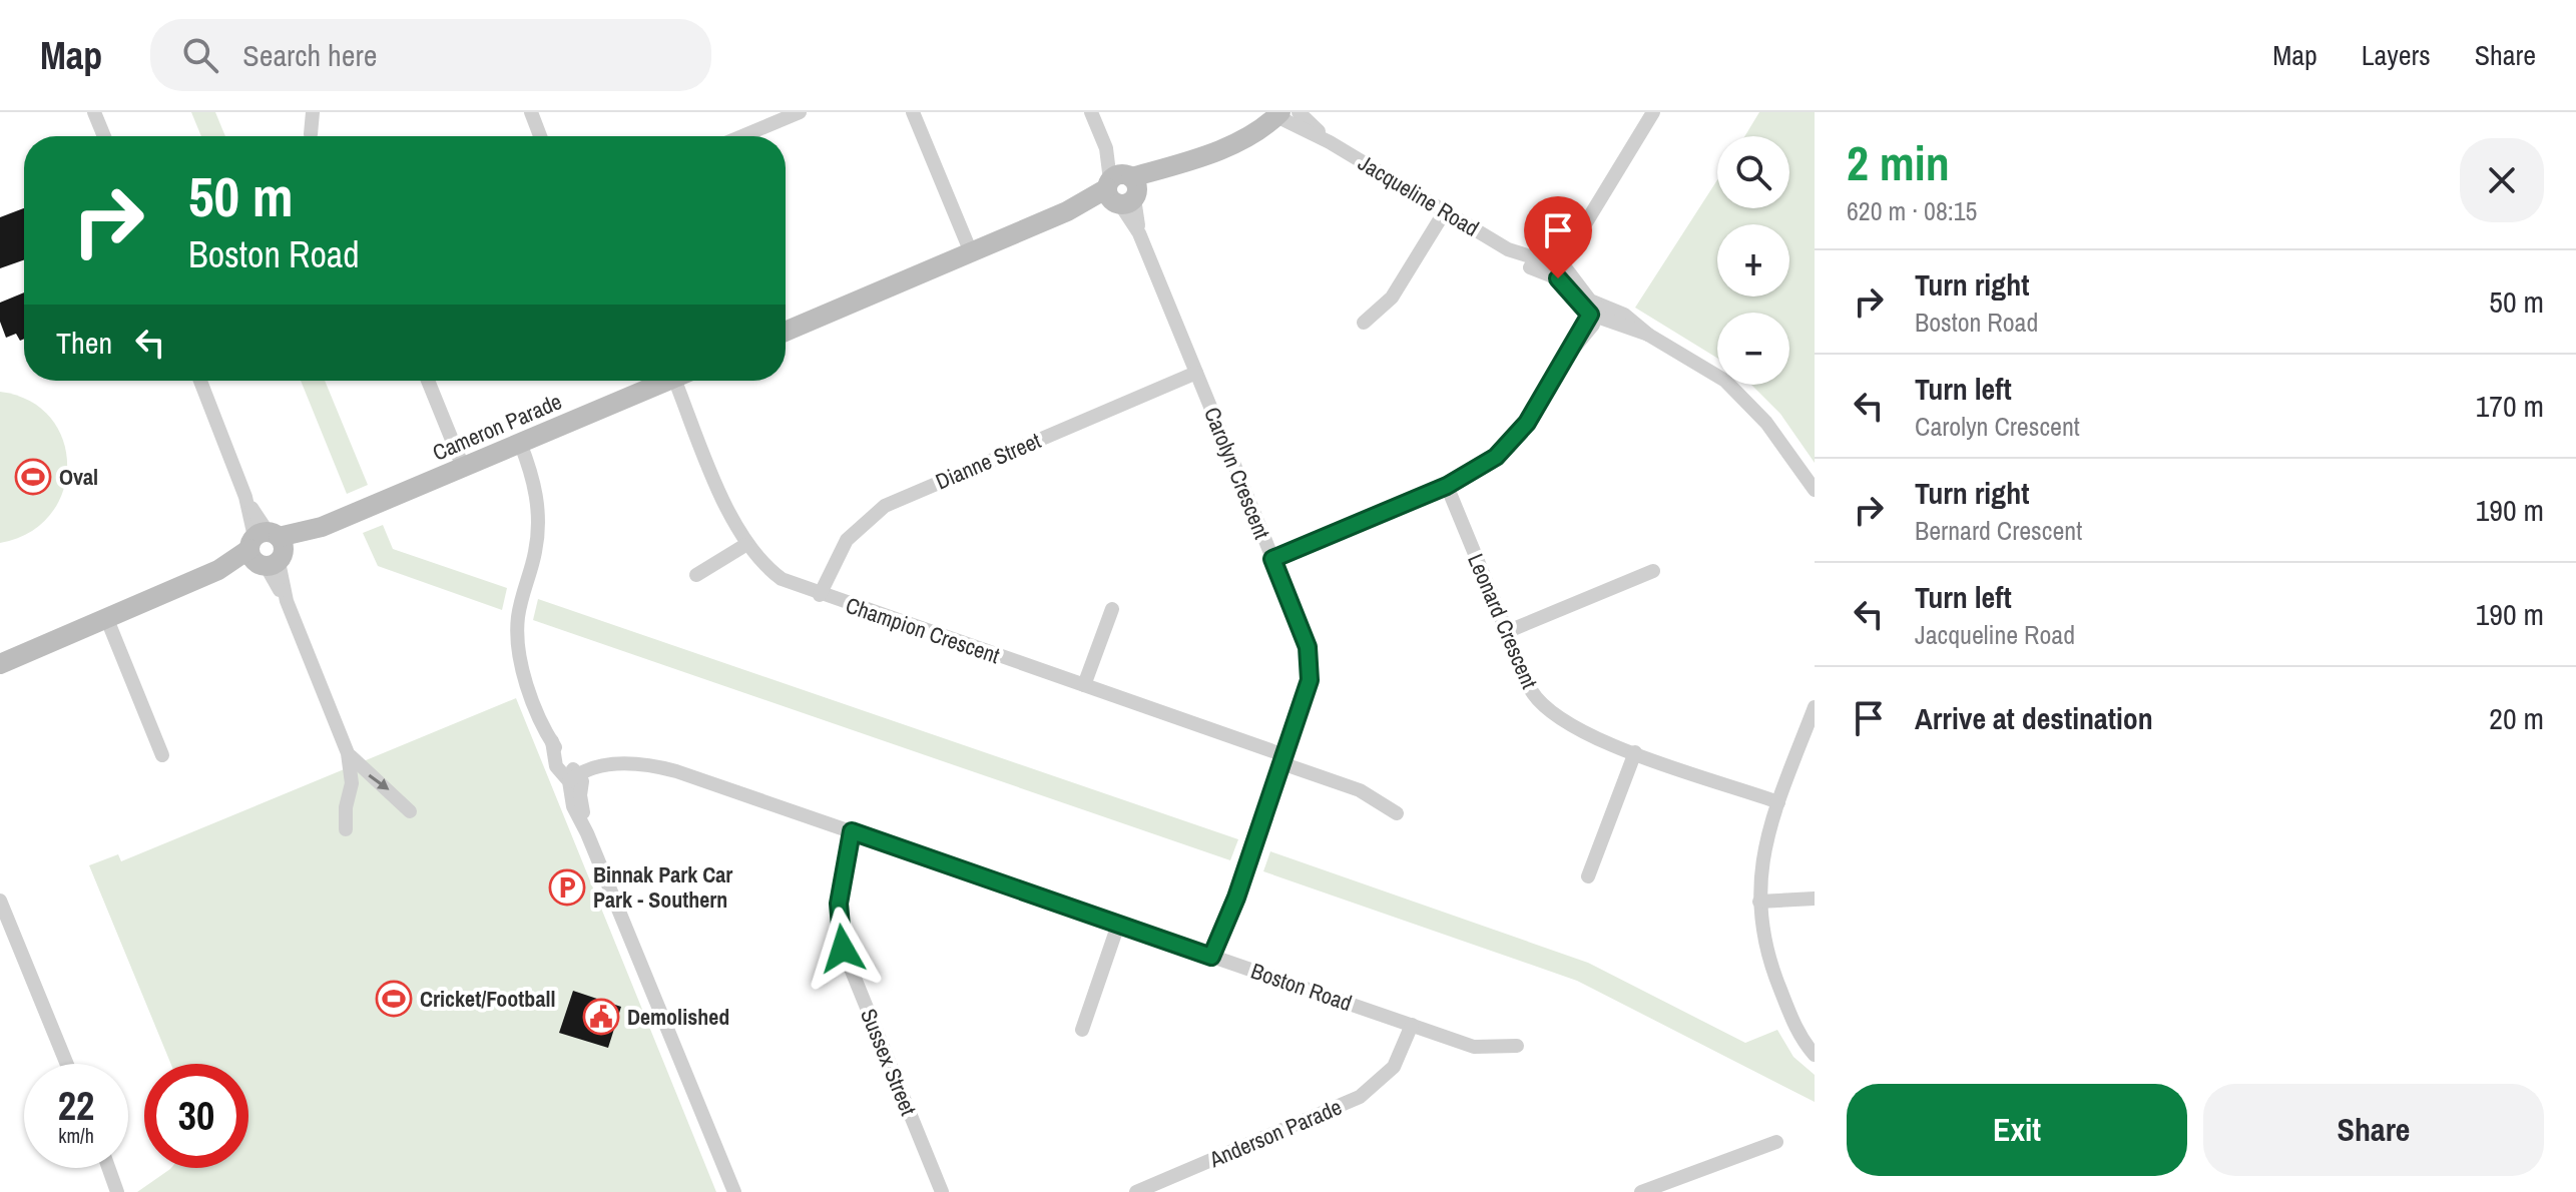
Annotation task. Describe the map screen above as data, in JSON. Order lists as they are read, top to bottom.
{
  "streets": {
    "street": [
      "Jacqueline Road",
      "Cameron Parade",
      "Dianne Street",
      "Carolyn Crescent",
      "Leonard Crescent",
      "Champion Crescent",
      "Boston Road",
      "Sussex Street",
      "Anderson Parade"
    ]
  },
  "crossings": [
    ["Dianne Street", "Carolyn Crescent"],
    ["Dianne Street", "Champion Crescent"],
    ["Carolyn Crescent", "Champion Crescent"],
    ["Carolyn Crescent", "Boston Road"],
    ["Boston Road", "Sussex Street"],
    ["Boston Road", "Anderson Parade"]
  ],
  "places": {
    "sports": ["Oval", "Cricket/Football"],
    "parking": ["Binnak Park Car Park - Southern"],
    "public building": ["Demolished"]
  },
  "page": {
    "header": "Map",
    "search": "Search here",
    "nav": ["Map", "Layers", "Share"],
    "heading": ["2 min", "620 m · 08:15"],
    "map_buttons": ["+", "−"],
    "turn": ["50 m", "Boston Road"],
    "list": [
      {
        "name": "Turn right",
        "note": "Boston Road",
        "value": "50 m"
      },
      {
        "name": "Turn left",
        "note": "Carolyn Crescent",
        "value": "170 m"
      },
      {
        "name": "Turn right",
        "note": "Bernard Crescent",
        "value": "190 m"
      },
      {
        "name": "Turn left",
        "note": "Jacqueline Road",
        "value": "190 m"
      },
      {
        "name": "Arrive at destination",
        "value": "20 m"
      }
    ],
    "then": "Then",
    "speed": "22 km/h",
    "limit": "30",
    "buttons": ["Exit", "Share"]
  }
}
